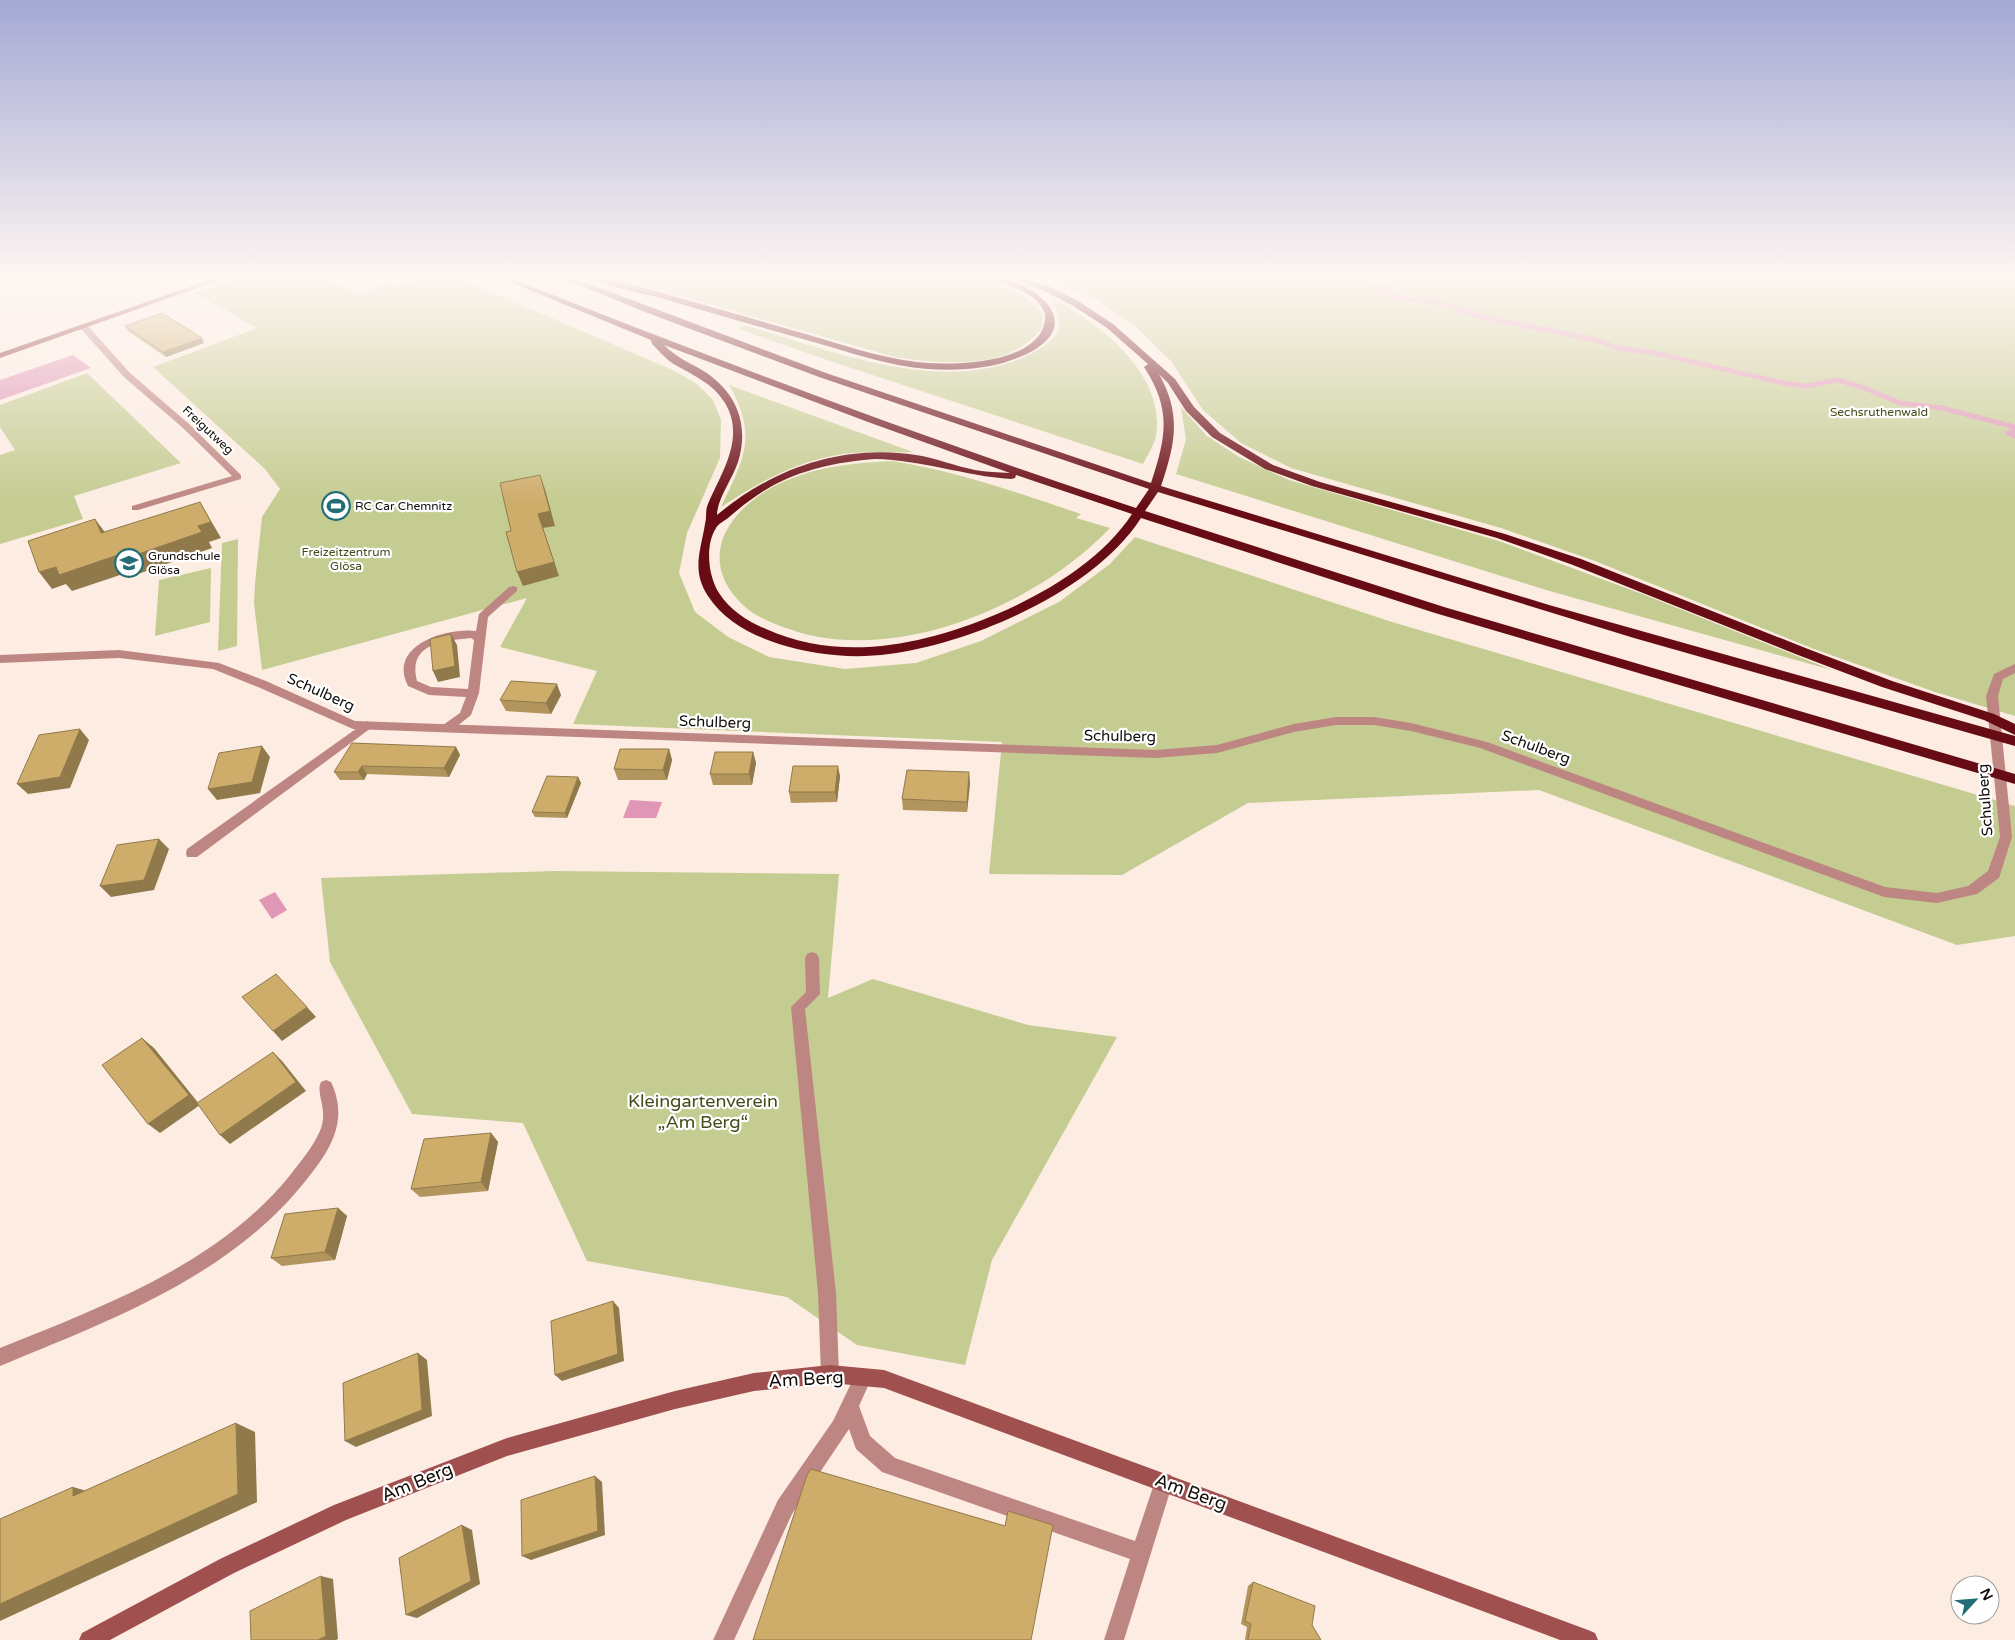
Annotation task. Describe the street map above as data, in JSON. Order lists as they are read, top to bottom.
{
  "streets": {
    "street": ["Freigutweg", "Schulberg", "Am Berg"]
  },
  "parks": ["Sechsruthenwald", "Freizeitzentrum Glösa", "Kleingartenverein „Am Berg“"],
  "places": {
    "sports": ["RC Car Chemnitz"],
    "school or university": ["Grundschule Glösa"]
  },
  "north": "top right"
}
